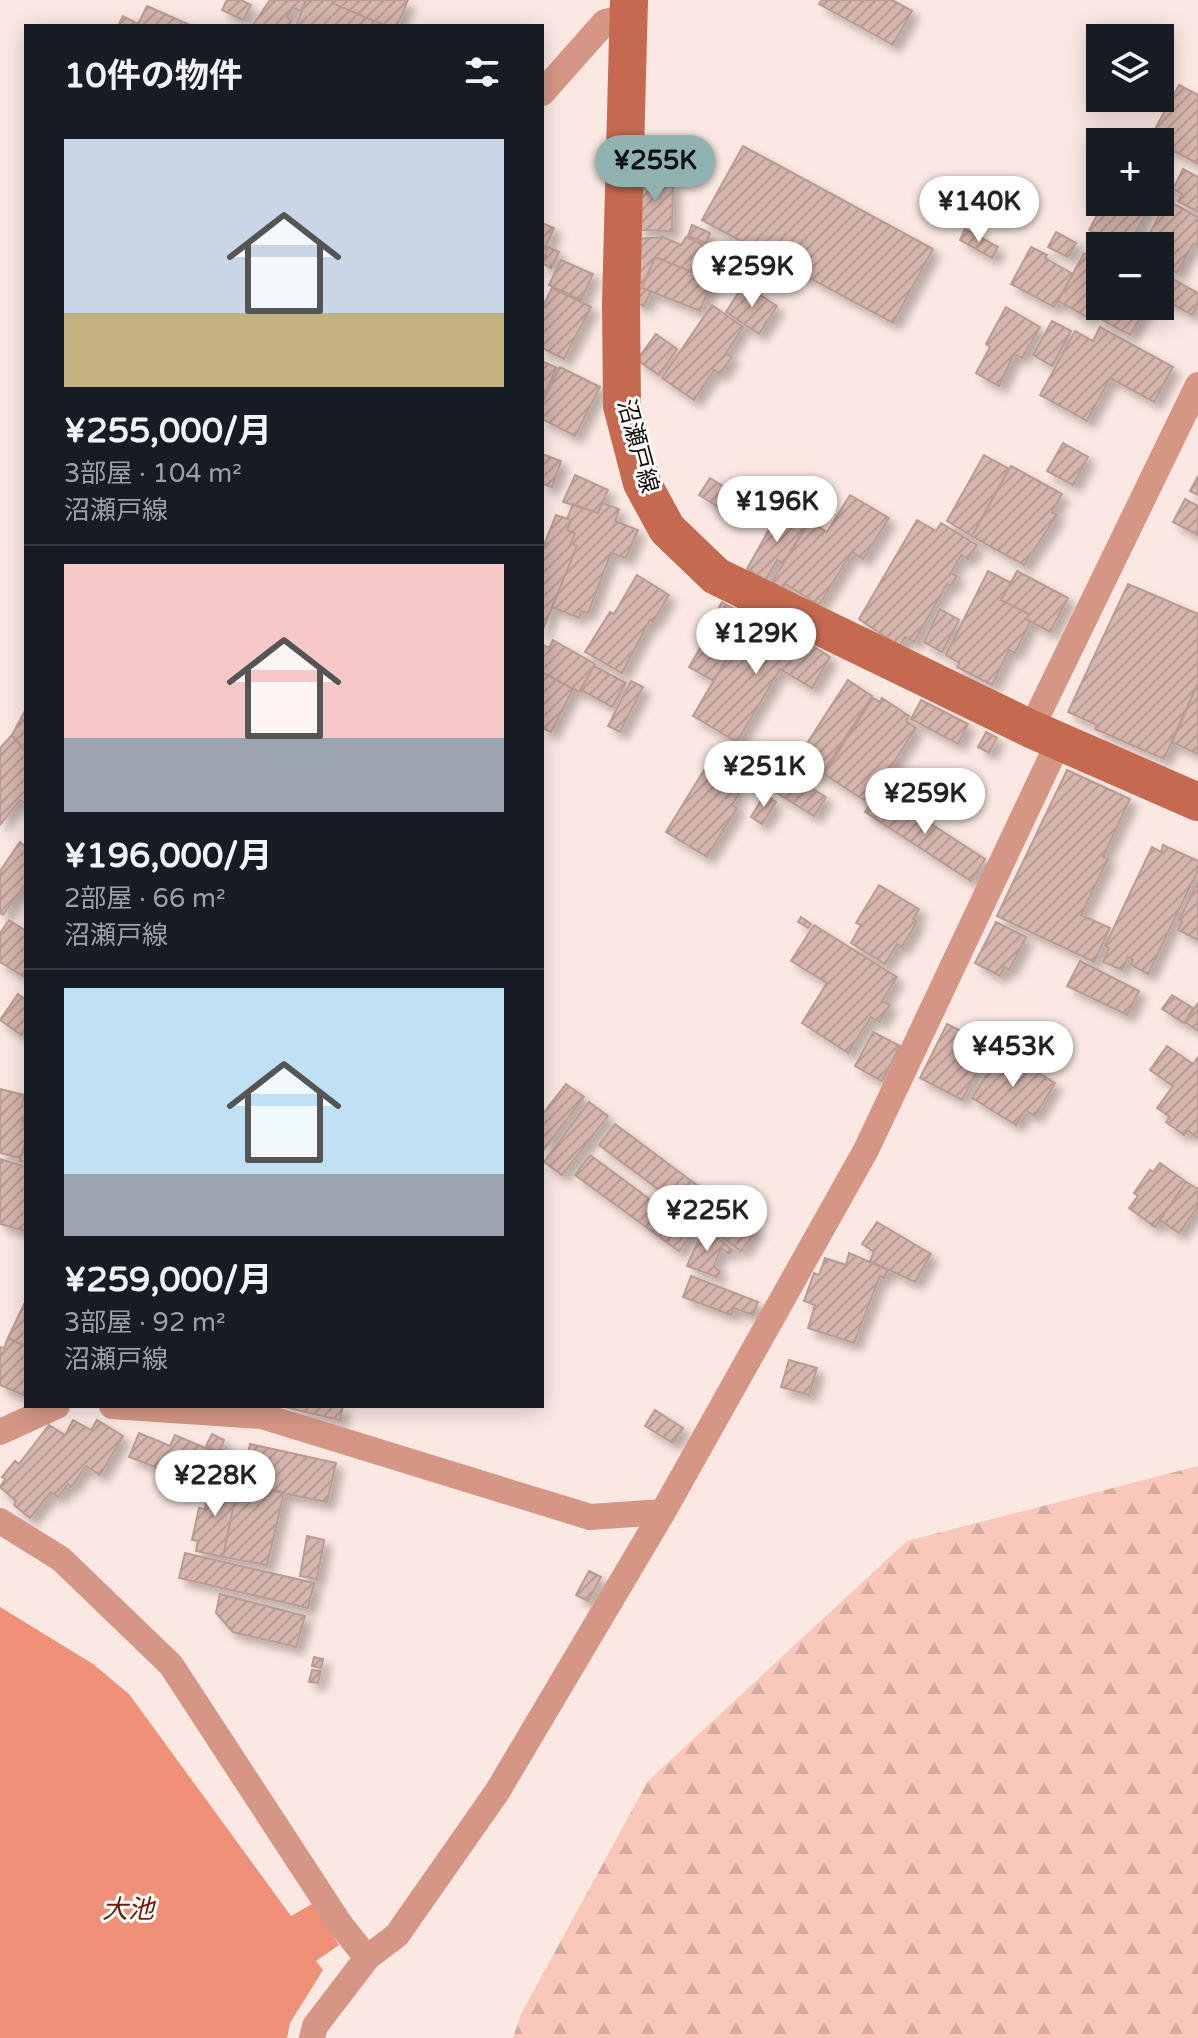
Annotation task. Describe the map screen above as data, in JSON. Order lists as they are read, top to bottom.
{
  "streets": {
    "main road": ["沼瀬戸線"]
  },
  "water": ["大池"],
  "page": {
    "map_buttons": ["+", "−"],
    "heading": "10件の物件",
    "list": [
      {
        "name": "¥255,000/月",
        "note": "3部屋 · 104 m² · 沼瀬戸線"
      },
      {
        "name": "¥196,000/月",
        "note": "2部屋 · 66 m² · 沼瀬戸線"
      },
      {
        "name": "¥259,000/月",
        "note": "3部屋 · 92 m² · 沼瀬戸線"
      }
    ],
    "price": [
      "¥255K",
      "¥140K",
      "¥259K",
      "¥196K",
      "¥129K",
      "¥251K",
      "¥259K",
      "¥453K",
      "¥225K",
      "¥228K"
    ]
  }
}
